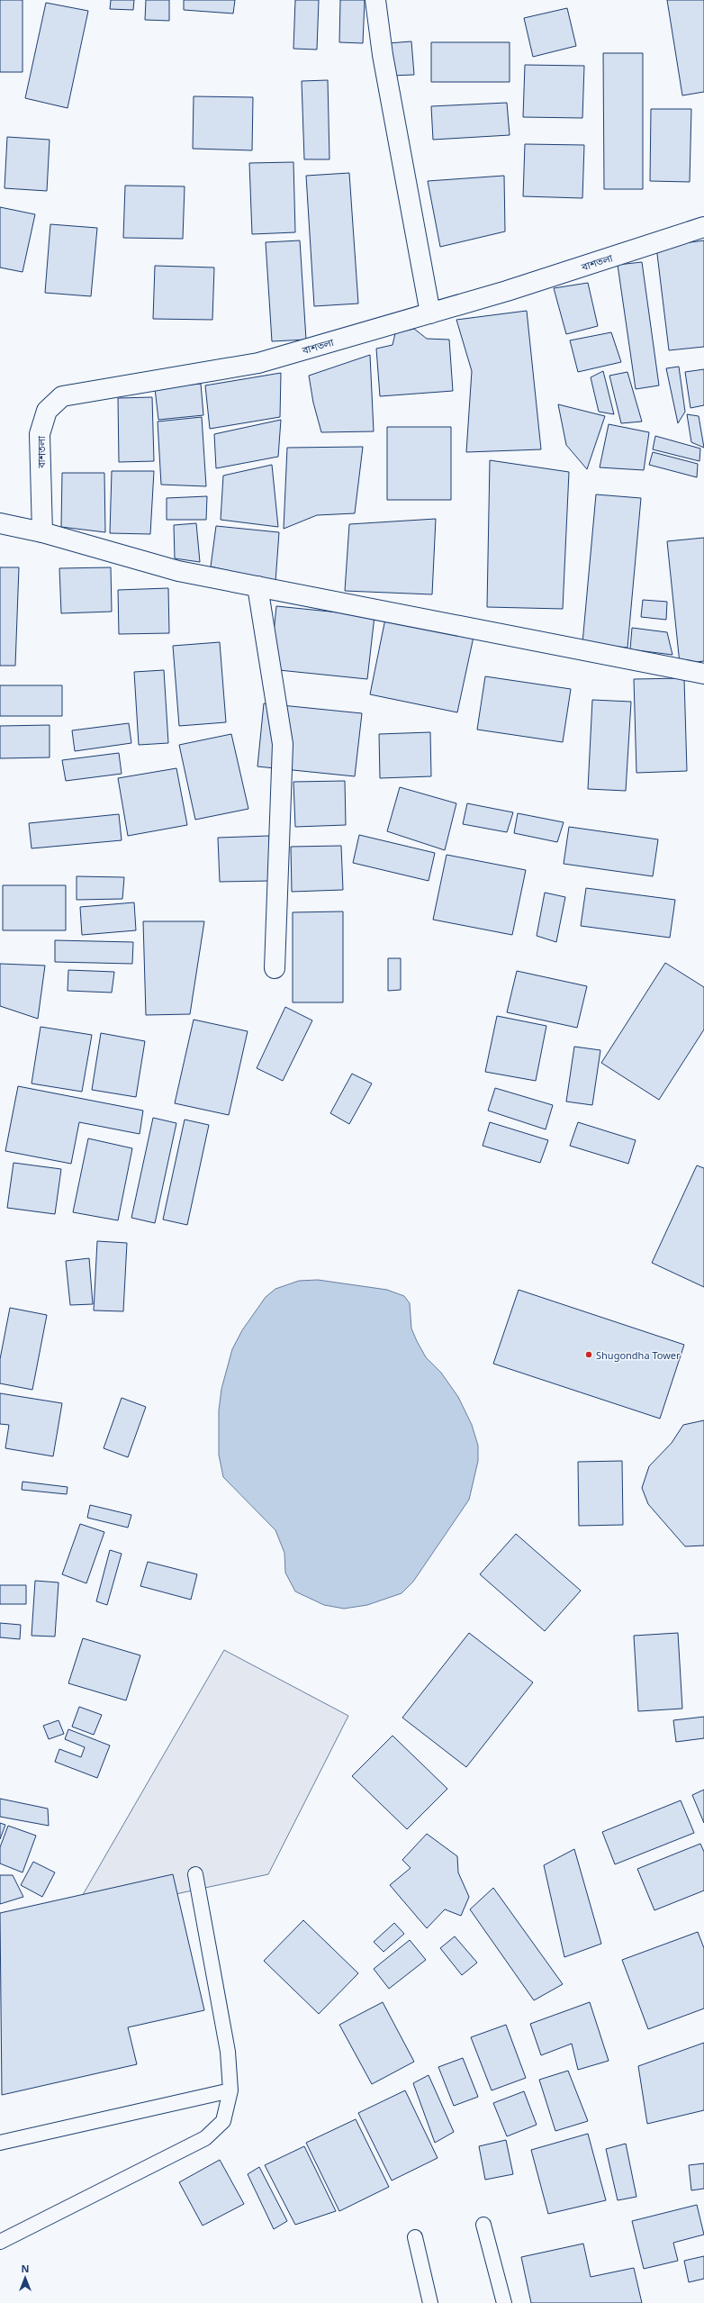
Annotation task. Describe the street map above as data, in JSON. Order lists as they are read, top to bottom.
{
  "streets": {
    "street": ["বাশতলা"]
  },
  "places": ["Shugondha Tower"],
  "north": "top"
}
